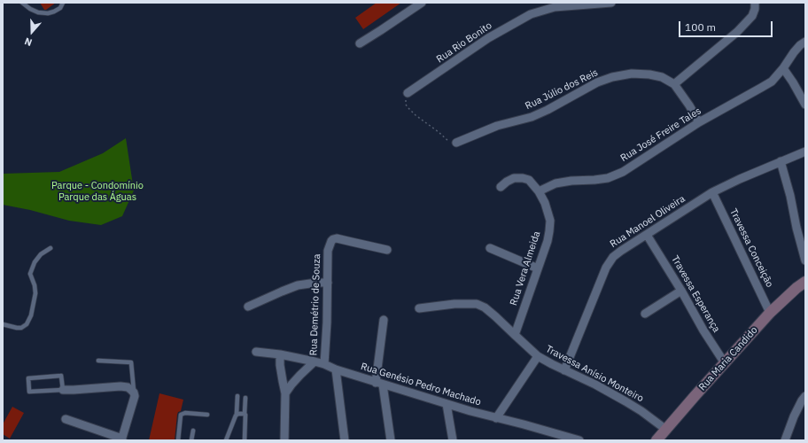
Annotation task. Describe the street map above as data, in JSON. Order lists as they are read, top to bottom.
{
  "streets": {
    "street": [
      "Rua Rio Bonito",
      "Rua Júlio dos Reis",
      "Rua José Freire Tales",
      "Rua Manoel Oliveira",
      "Travessa Conceição",
      "Rua Vera Almeida",
      "Travessa Esperança",
      "Rua Demétrio de Souza",
      "Rua Maria Candido",
      "Travessa Anísio Monteiro",
      "Rua Genésio Pedro Machado"
    ]
  },
  "crossings": [
    ["Rua Júlio dos Reis", "Rua José Freire Tales"],
    ["Rua José Freire Tales", "Rua Vera Almeida"],
    ["Rua Manoel Oliveira", "Travessa Conceição"],
    ["Rua Manoel Oliveira", "Travessa Esperança"],
    ["Rua Manoel Oliveira", "Travessa Anísio Monteiro"],
    ["Travessa Conceição", "Rua Maria Candido"],
    ["Rua Vera Almeida", "Travessa Anísio Monteiro"],
    ["Travessa Esperança", "Rua Maria Candido"],
    ["Rua Demétrio de Souza", "Rua Genésio Pedro Machado"],
    ["Rua Maria Candido", "Travessa Anísio Monteiro"]
  ],
  "parks": ["Parque - Condomínio Parque das Águas"],
  "scale_bar": "100 m",
  "north": "bottom"
}
